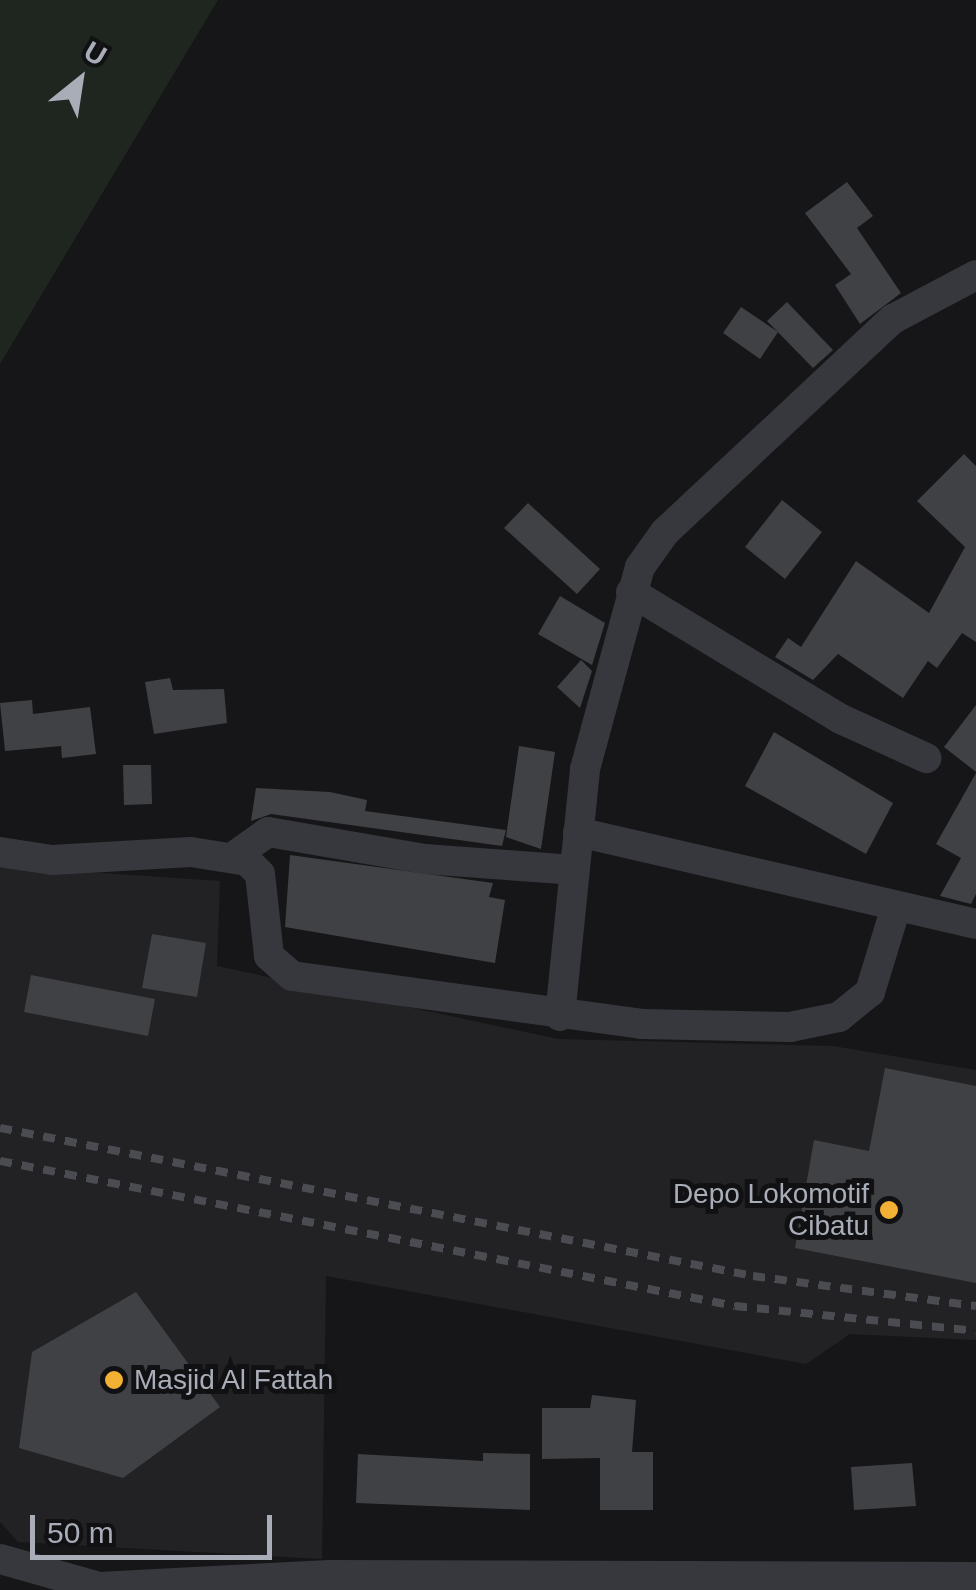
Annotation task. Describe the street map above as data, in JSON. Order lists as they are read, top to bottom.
{
  "places": ["Depo Lokomotif Cibatu", "Masjid Al Fattah"],
  "scale_bar": "50 m",
  "north": "top right"
}
